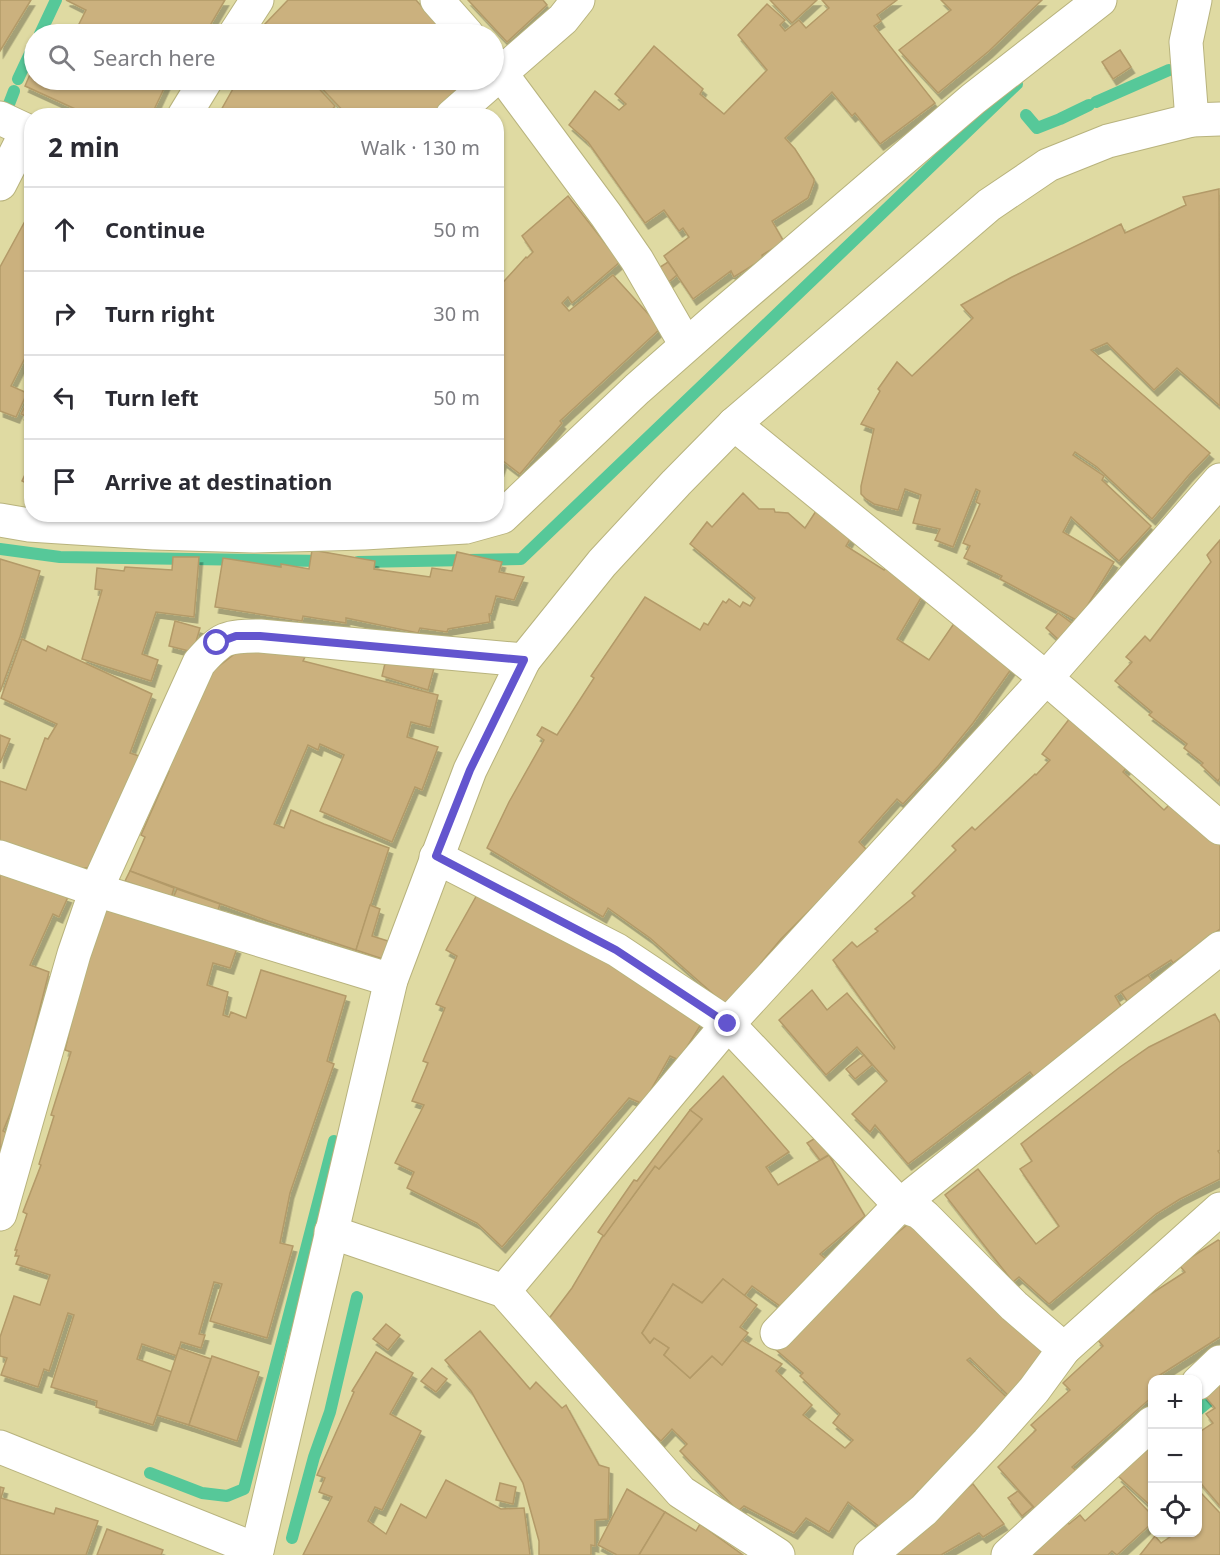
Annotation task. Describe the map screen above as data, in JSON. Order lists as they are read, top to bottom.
{
  "page": {
    "search": "Search here",
    "heading": ["2 min", "Walk · 130 m"],
    "list": [
      ["Continue", "50 m"],
      ["Turn right", "30 m"],
      ["Turn left", "50 m"],
      "Arrive at destination"
    ],
    "map_buttons": ["+", "−"]
  }
}
